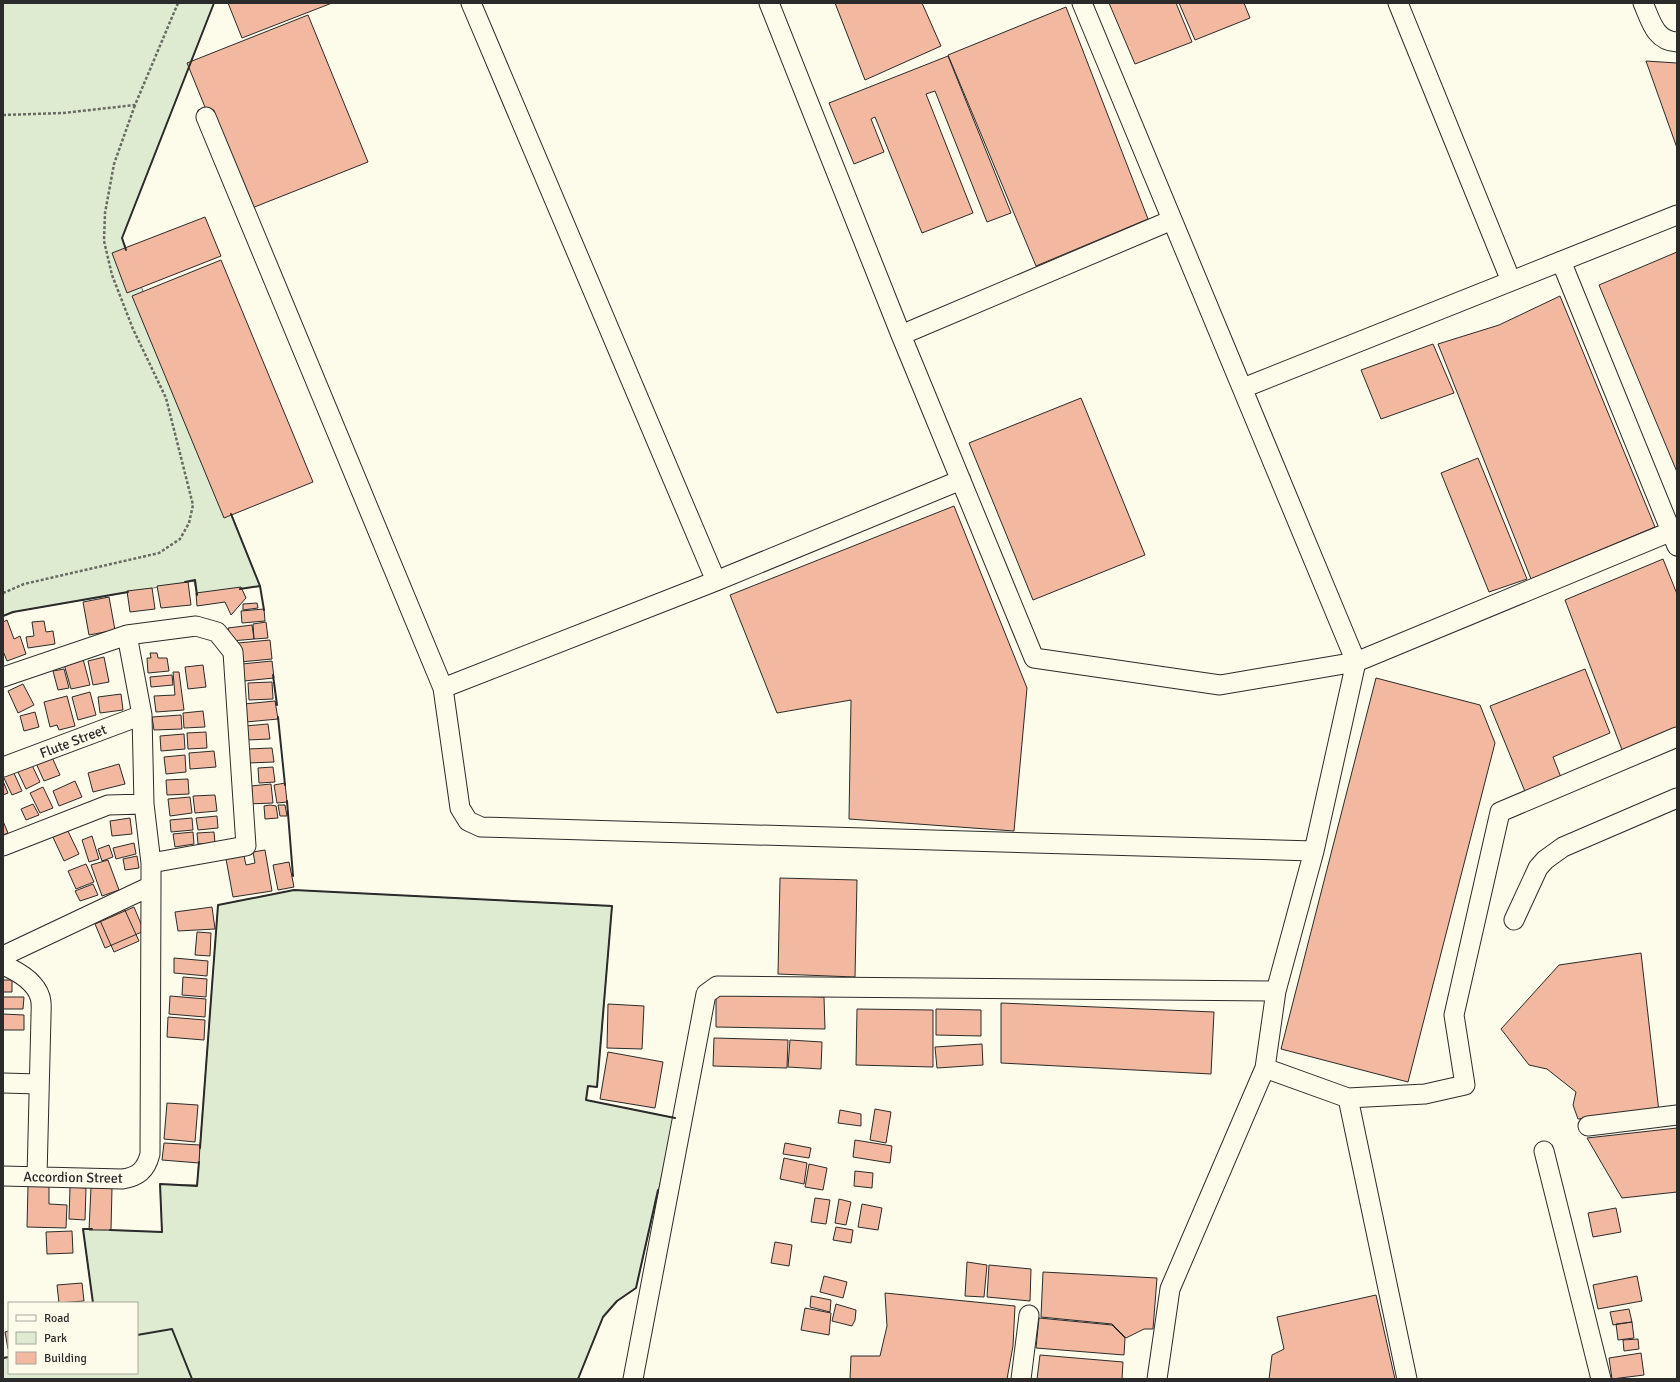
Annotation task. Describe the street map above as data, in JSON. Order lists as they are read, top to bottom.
{
  "streets": {
    "street": ["Flute Street", "Accordion Street"]
  },
  "legend": ["Road", "Park", "Building"]
}
